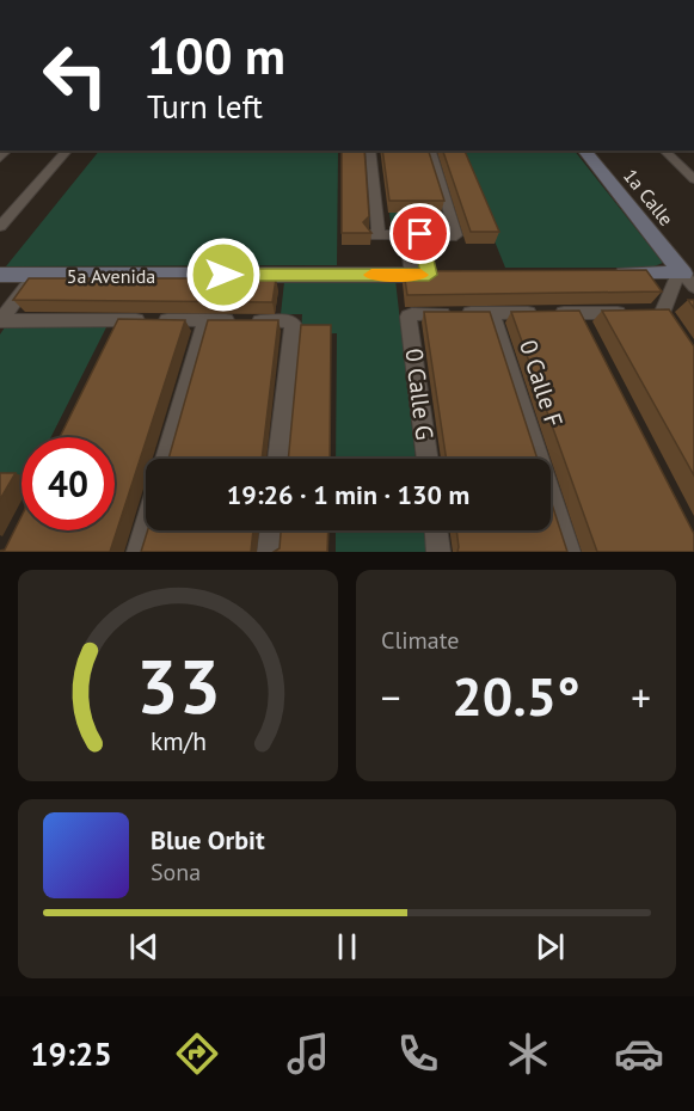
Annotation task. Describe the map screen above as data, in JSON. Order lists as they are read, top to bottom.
{
  "streets": {
    "street": [
      "1a Calle",
      "5a Avenida",
      "0 Calle F",
      "0 Calle G"
    ]
  },
  "crossings": [
    ["0 Calle F", "0 Calle G"]
  ],
  "page": {
    "turn": ["100 m", "Turn left"],
    "limit": "40",
    "trip": "19:26 · 1 min · 130 m",
    "tile": "Climate",
    "heat": ["−", "20.5°", "+"],
    "song": ["Blue Orbit", "Sona"],
    "tabs": "19:25",
    "gauge": ["33", "km/h"]
  }
}
